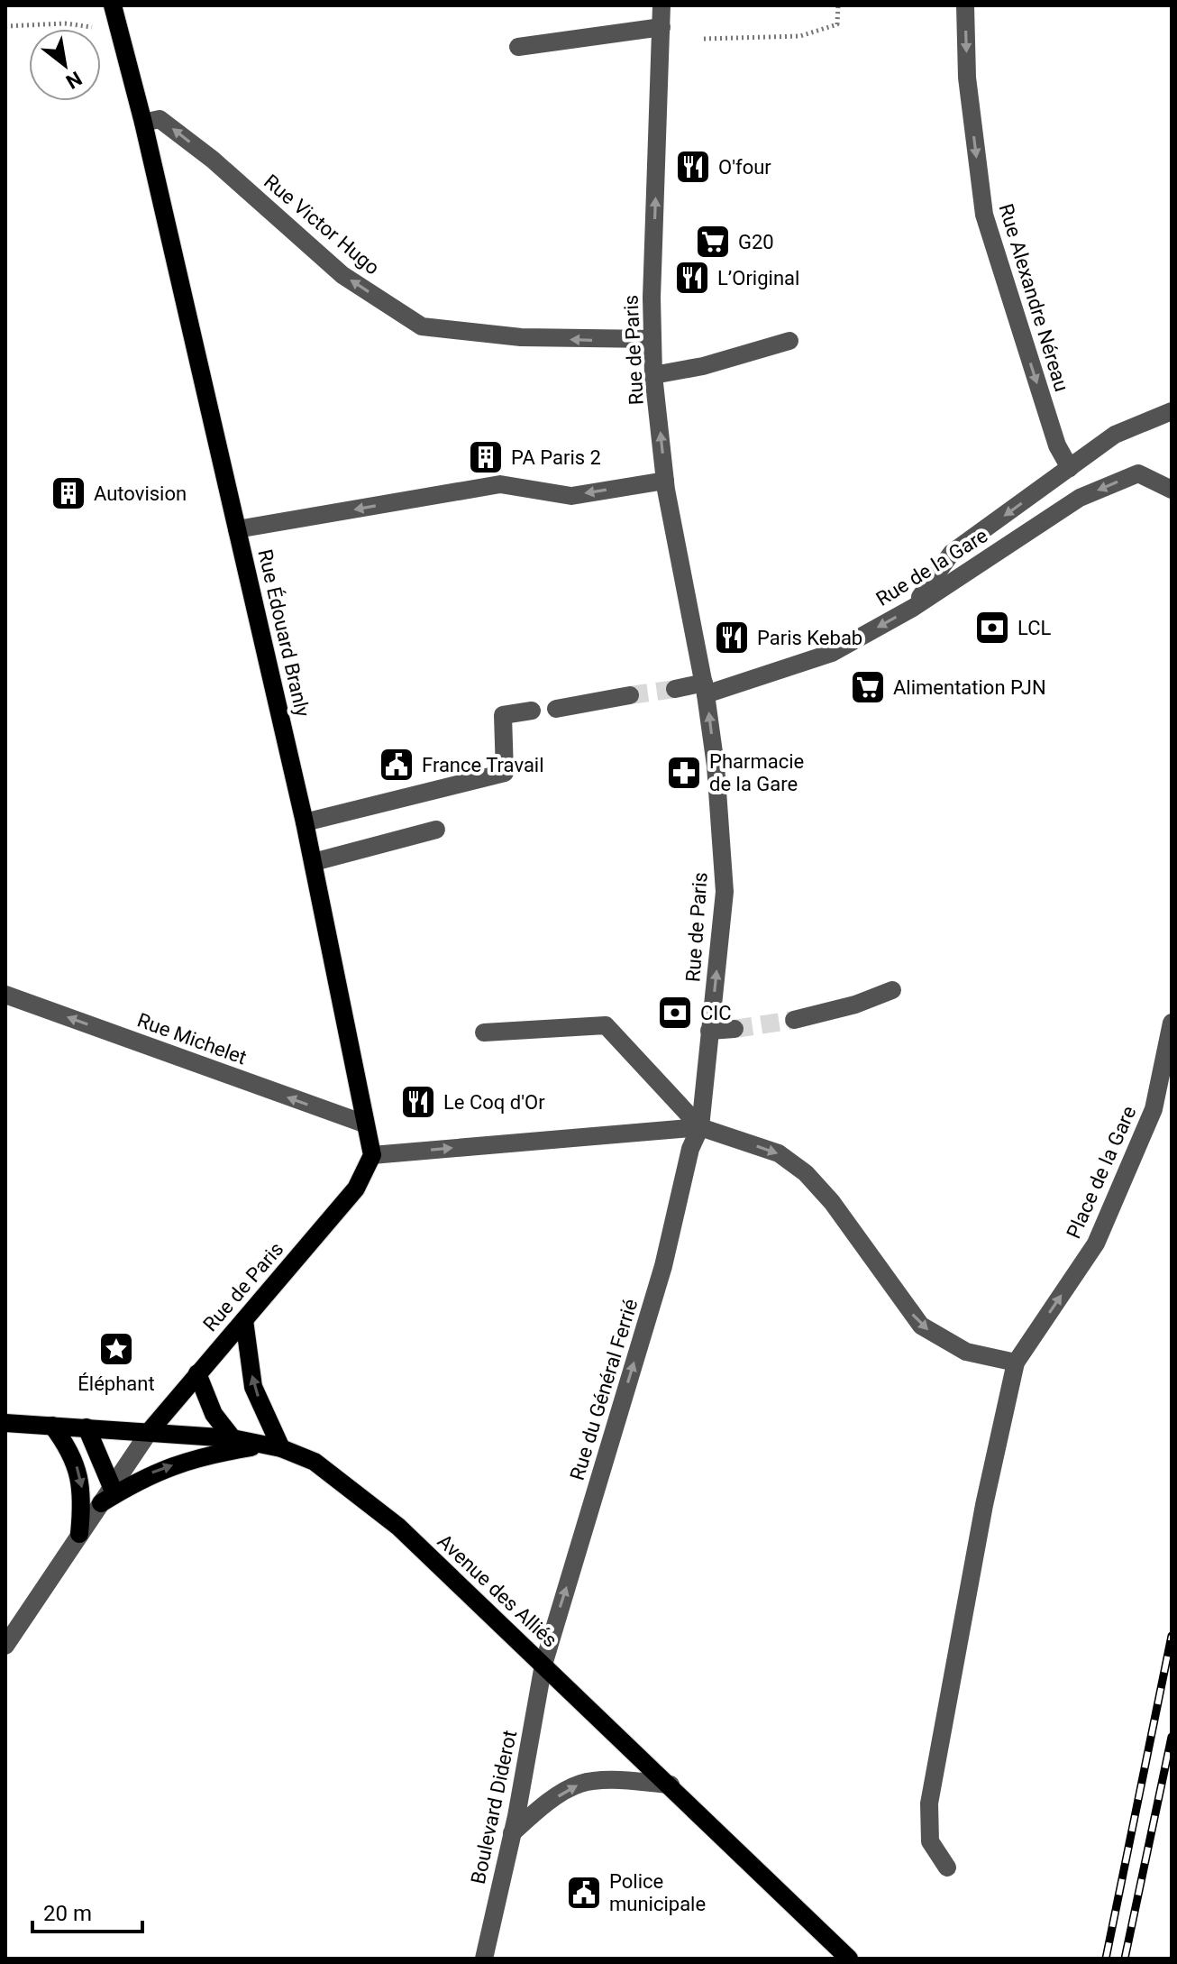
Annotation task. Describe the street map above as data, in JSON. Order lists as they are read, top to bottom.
{
  "streets": {
    "main road": ["Rue de Paris", "Rue Édouard Branly", "Avenue des Alliés"],
    "street": [
      "Rue Victor Hugo",
      "Rue Alexandre Néreau",
      "Rue de la Gare",
      "Rue Michelet",
      "Place de la Gare",
      "Rue du Général Ferrié",
      "Boulevard Diderot"
    ]
  },
  "crossings": [
    ["Rue Victor Hugo", "Rue de Paris"],
    ["Rue Victor Hugo", "Rue Édouard Branly"],
    ["Rue de Paris", "Rue de la Gare"],
    ["Rue de Paris", "Rue Édouard Branly"],
    ["Rue de Paris", "Rue du Général Ferrié"],
    ["Rue de Paris", "Avenue des Alliés"],
    ["Rue Édouard Branly", "Rue Michelet"],
    ["Rue du Général Ferrié", "Avenue des Alliés"],
    ["Rue du Général Ferrié", "Boulevard Diderot"],
    ["Avenue des Alliés", "Boulevard Diderot"]
  ],
  "one_way": [
    "Rue Victor Hugo",
    "Rue Alexandre Néreau",
    "Rue de Paris",
    "Rue Michelet",
    "Place de la Gare",
    "Rue du Général Ferrié"
  ],
  "places": {
    "restaurant": [
      "O'four",
      "L’Original",
      "Paris Kebab",
      "Le Coq d'Or"
    ],
    "supermarket": ["G20", "Alimentation PJN"],
    "building": ["PA Paris 2", "Autovision"],
    "bank": ["LCL", "CIC"],
    "public building": ["France Travail", "Police municipale"],
    "pharmacy": ["Pharmacie de la Gare"],
    "place": ["Éléphant"]
  },
  "scale_bar": "20 m",
  "north": "bottom right"
}
